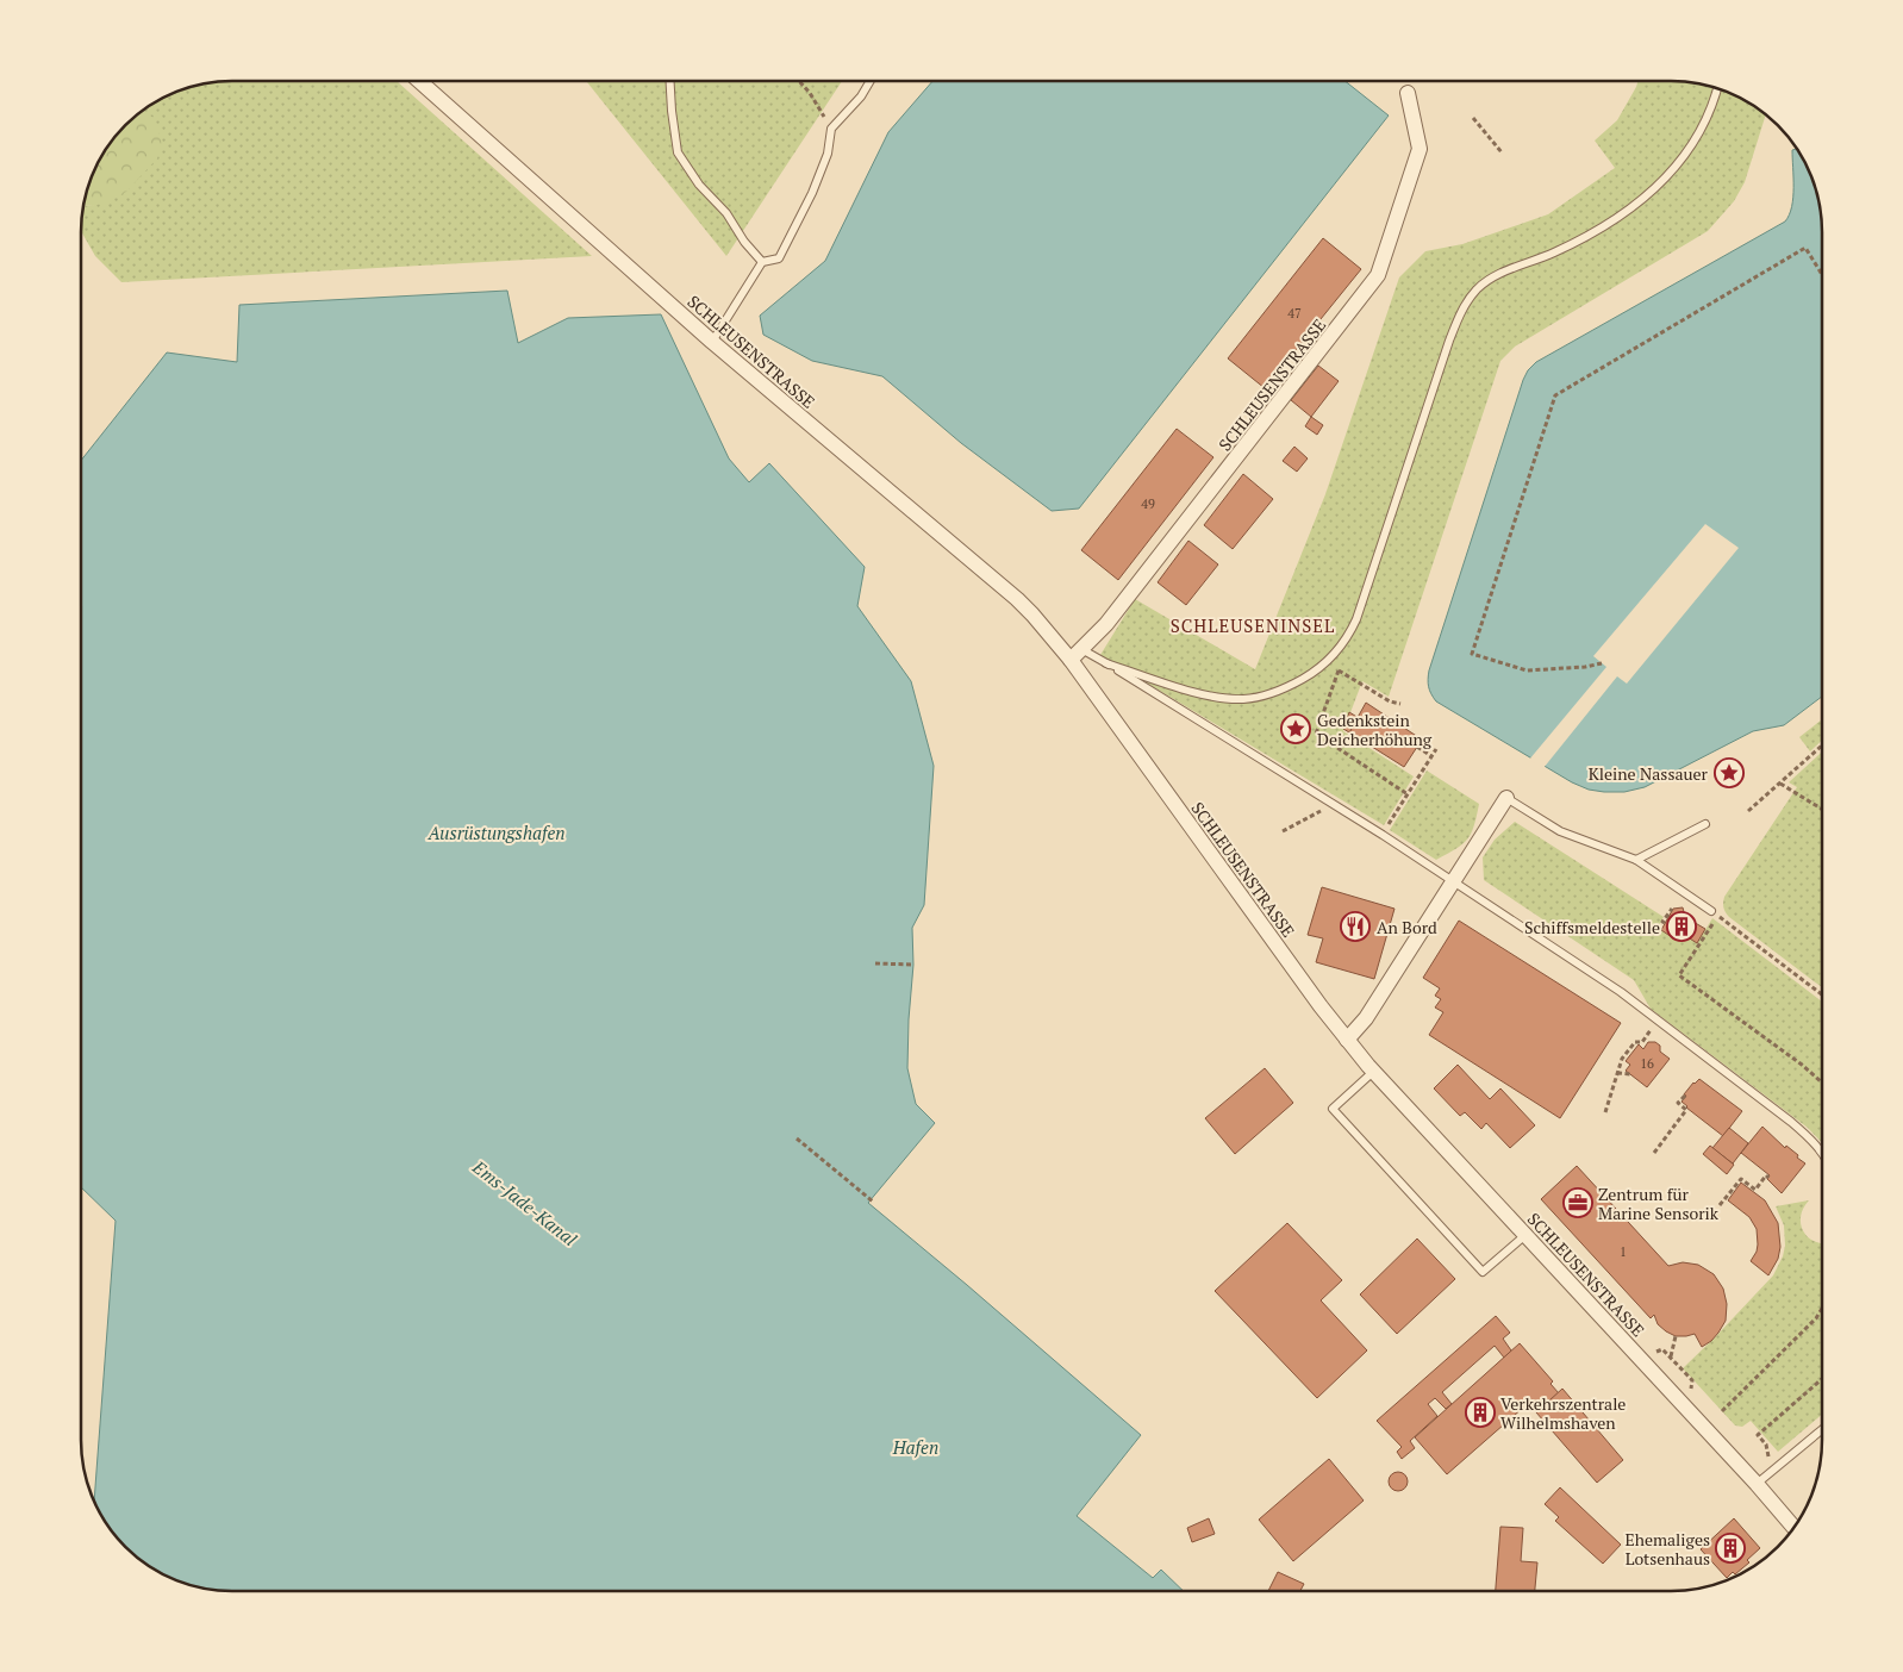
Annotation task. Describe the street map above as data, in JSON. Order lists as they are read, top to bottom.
{
  "streets": {
    "street": ["SCHLEUSENSTRASSE"]
  },
  "districts": ["SCHLEUSENINSEL"],
  "water": ["Ausrüstungshafen", "Ems-Jade-Kanal", "Hafen"],
  "places": {
    "place": ["Gedenkstein Deicherhöhung", "Kleine Nassauer"],
    "restaurant": ["An Bord"],
    "building": ["Schiffsmeldestelle", "Verkehrszentrale Wilhelmshaven", "Ehemaliges Lotsenhaus"],
    "office": ["Zentrum für Marine Sensorik"]
  },
  "house_numbers": [
    "47",
    "49",
    "16",
    "1"
  ]
}
